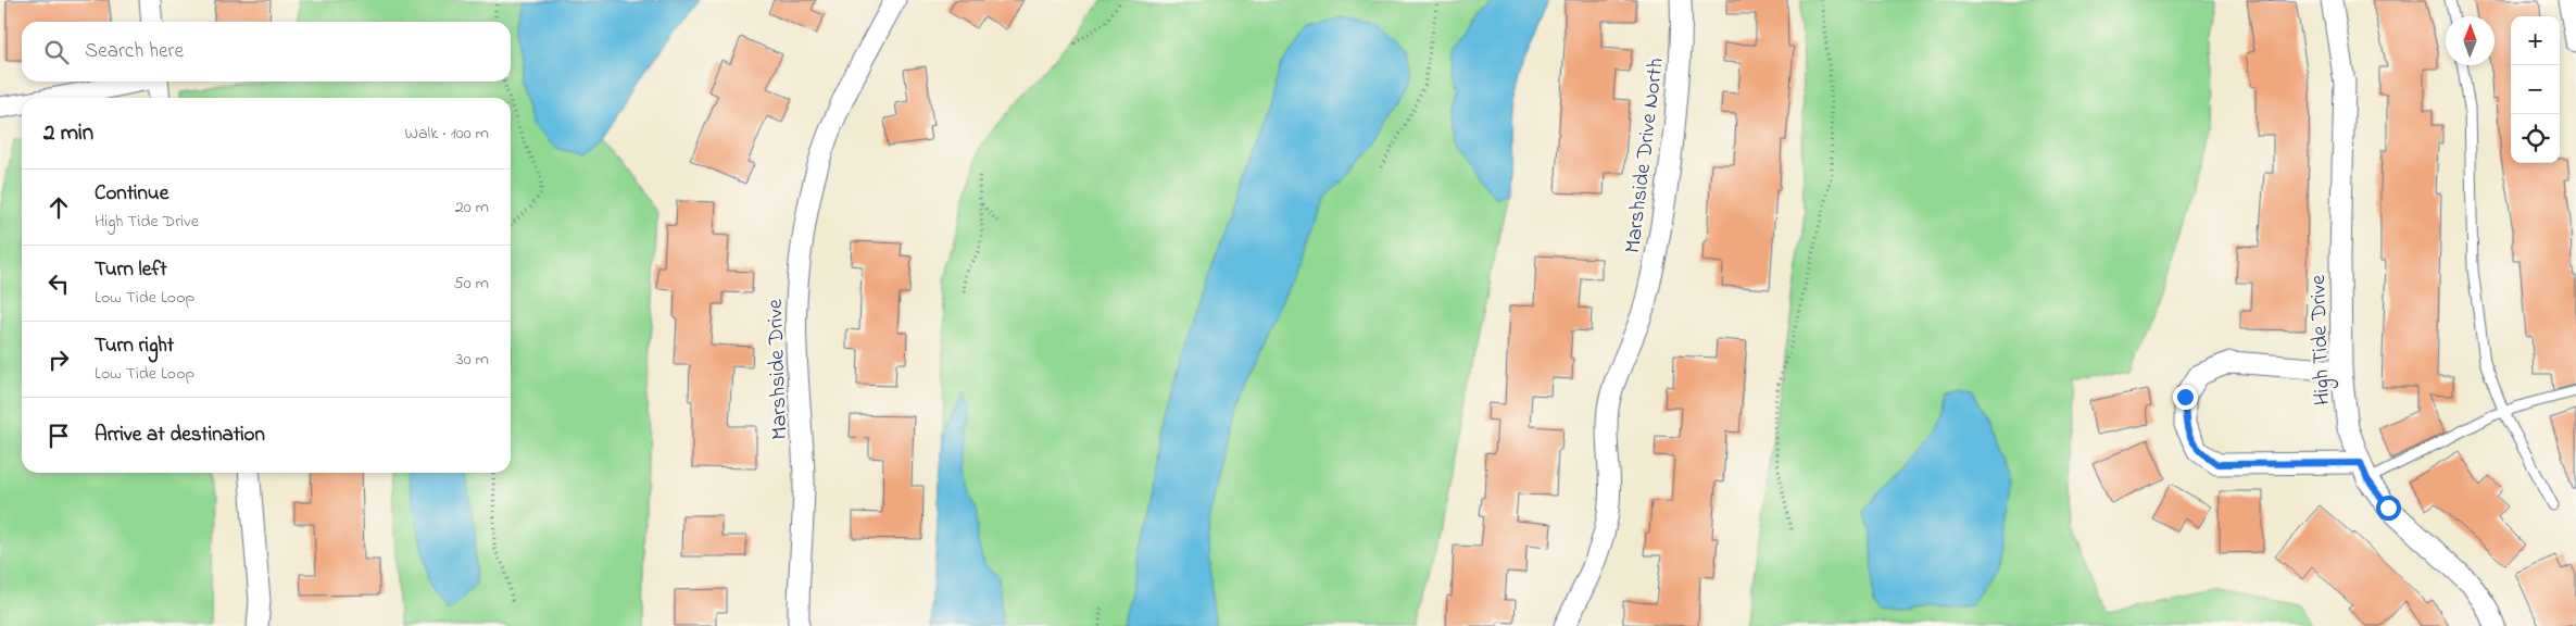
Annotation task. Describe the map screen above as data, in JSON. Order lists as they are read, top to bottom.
{
  "streets": {
    "street": ["Marshside Drive North", "High Tide Drive", "Marshside Drive"]
  },
  "north": "top",
  "page": {
    "map_buttons": ["+", "−"],
    "search": "Search here",
    "heading": ["2 min", "Walk · 100 m"],
    "list": [
      ["Continue", "High Tide Drive", "20 m"],
      ["Turn left", "Low Tide Loop", "50 m"],
      ["Turn right", "Low Tide Loop", "30 m"],
      "Arrive at destination"
    ]
  }
}
